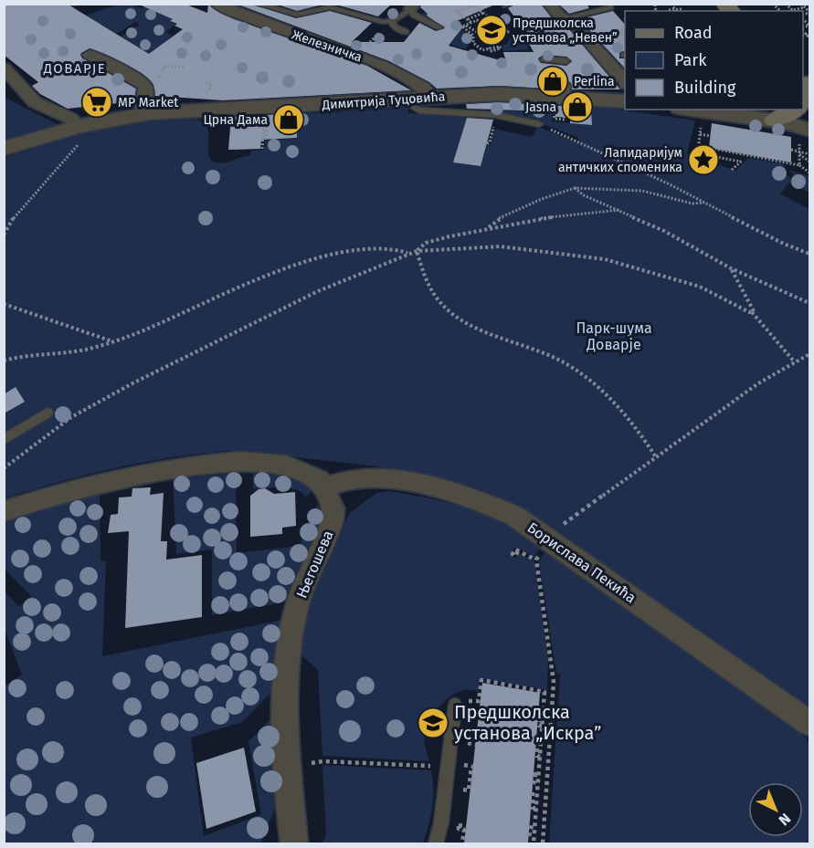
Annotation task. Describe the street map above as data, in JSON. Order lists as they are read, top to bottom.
{
  "streets": {
    "street": [
      "Железничка",
      "Димитрија Туцовића",
      "Борислава Пекића",
      "Његошева"
    ]
  },
  "crossings": [
    ["Железничка", "Димитрија Туцовића"],
    ["Борислава Пекића", "Његошева"]
  ],
  "districts": ["ДОВАРЈЕ"],
  "parks": ["Парк-шума Доварје"],
  "places": {
    "school or university": ["Предшколска установа „Невен”", "Предшколска установа „Искра”"],
    "shop": ["Perlina", "Jasna", "Црна Дама"],
    "supermarket": ["MP Market"],
    "place": ["Лапидаријум античких споменика"]
  },
  "legend": ["Road", "Park", "Building"],
  "north": "bottom right"
}
